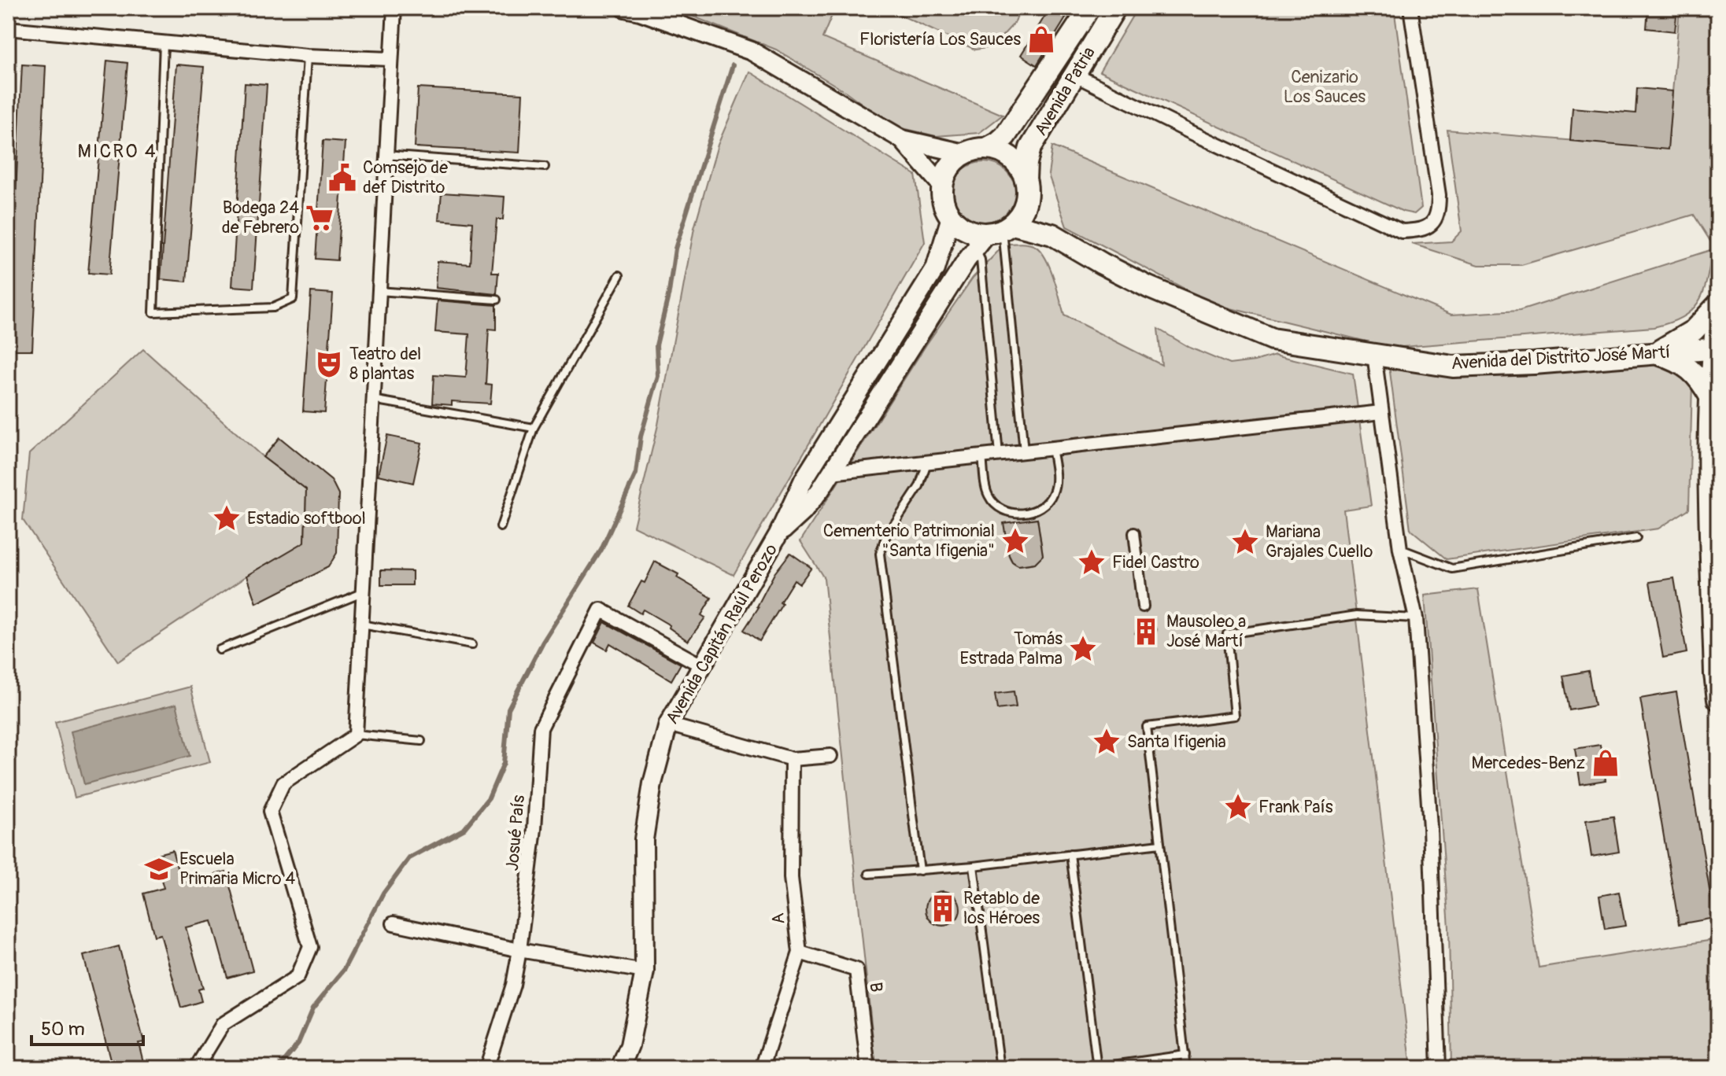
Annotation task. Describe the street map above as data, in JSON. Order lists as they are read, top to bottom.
{
  "streets": {
    "main road": ["Avenida Patria", "Avenida del Distrito José Martí", "Avenida Capitán Raúl Perozo"],
    "street": ["Josué País", "A", "B"]
  },
  "crossings": [
    ["Avenida Patria", "Avenida del Distrito José Martí"],
    ["Avenida Patria", "Avenida Capitán Raúl Perozo"],
    ["Avenida del Distrito José Martí", "Avenida Capitán Raúl Perozo"],
    ["Avenida Capitán Raúl Perozo", "Josué País"],
    ["A", "B"]
  ],
  "districts": ["MICRO 4"],
  "parks": ["Cenizario Los Sauces"],
  "places": {
    "shop": ["Floristería Los Sauces", "Mercedes-Benz"],
    "public building": ["Comsejo de def Distrito"],
    "supermarket": ["Bodega 24 de Febrero"],
    "theatre": ["Teatro del 8 plantas"],
    "place": [
      "Estadio softbool",
      "Cementerio Patrimonial \"Santa Ifigenia\"",
      "Mariana Grajales Cuello",
      "Fidel Castro",
      "Tomás Estrada Palma",
      "Santa Ifigenia",
      "Frank País"
    ],
    "building": ["Mausoleo a José Martí", "Retablo de los Héroes"],
    "school or university": ["Escuela Primaria Micro 4"]
  },
  "scale_bar": "50 m"
}
